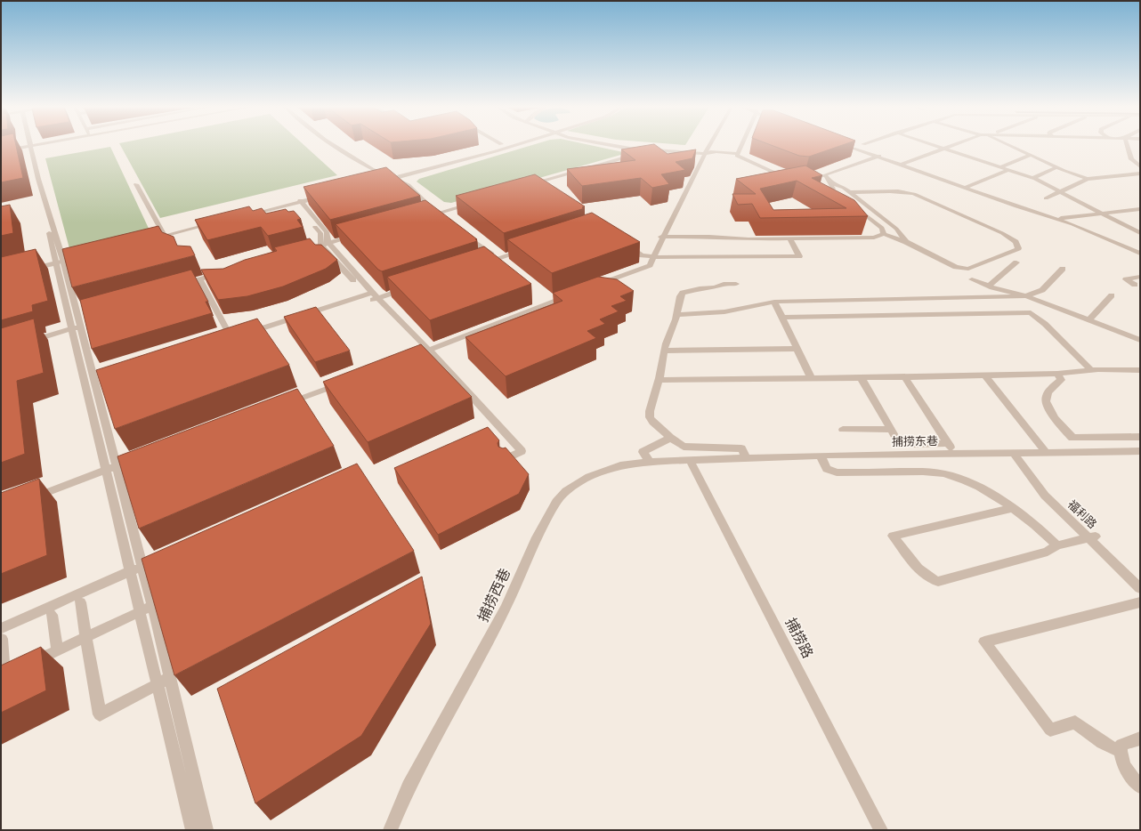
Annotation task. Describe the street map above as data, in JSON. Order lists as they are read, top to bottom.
{
  "streets": {
    "street": [
      "捕捞东巷",
      "福利路",
      "捕捞西巷",
      "捕捞路"
    ]
  },
  "crossings": [
    ["捕捞东巷", "福利路"],
    ["捕捞东巷", "捕捞西巷"],
    ["捕捞东巷", "捕捞路"],
    ["捕捞西巷", "捕捞路"]
  ]
}
